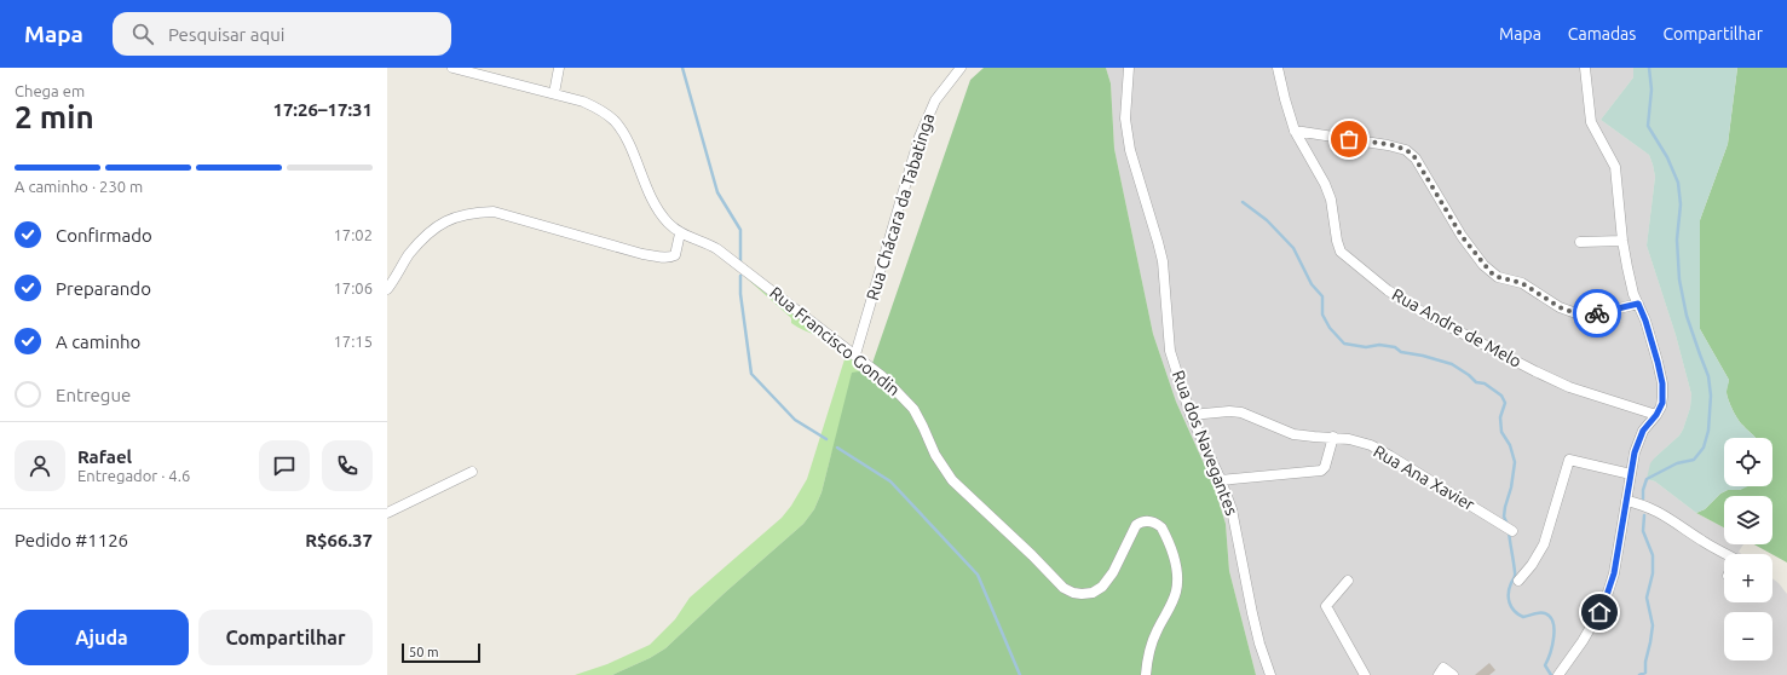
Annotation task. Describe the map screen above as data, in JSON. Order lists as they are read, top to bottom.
{
  "streets": {
    "street": [
      "Rua Chácara da Tabatinga",
      "Rua Andre de Melo",
      "Rua Francisco Gondin",
      "Rua dos Navegantes",
      "Rua Ana Xavier"
    ]
  },
  "crossings": [
    ["Rua Chácara da Tabatinga", "Rua Francisco Gondin"],
    ["Rua dos Navegantes", "Rua Ana Xavier"]
  ],
  "scale_bar": "50 m",
  "page": {
    "header": "Mapa",
    "search": "Pesquisar aqui",
    "nav": ["Mapa", "Camadas", "Compartilhar"],
    "heading": ["2 min", "Chega em", "17:26–17:31"],
    "panel": [
      "Rafael",
      "Entregador · 4.6",
      "Pedido #1126",
      "R$66.37"
    ],
    "bar": "A caminho · 230 m",
    "list": [
      ["Confirmado", "17:02"],
      ["Preparando", "17:06"],
      ["A caminho", "17:15"],
      "Entregue"
    ],
    "map_buttons": ["+", "−"],
    "buttons": ["Ajuda", "Compartilhar"],
    "scale": "50 m"
  }
}
